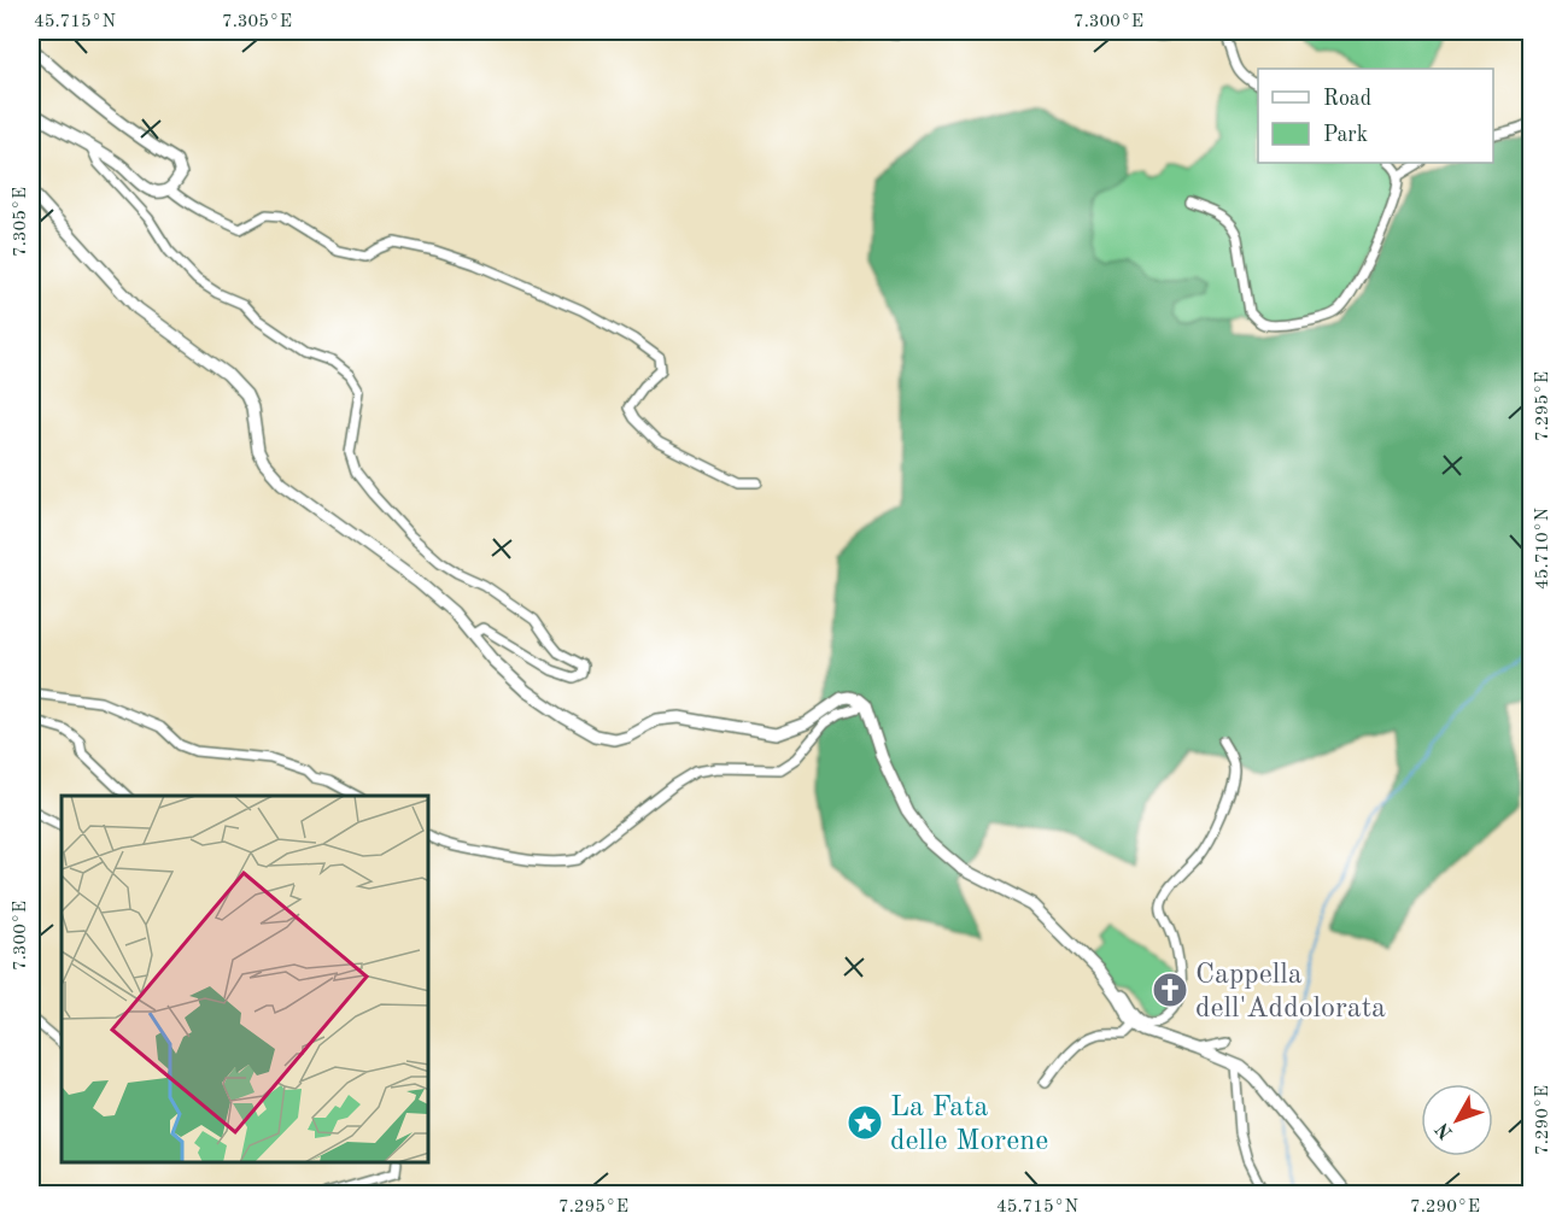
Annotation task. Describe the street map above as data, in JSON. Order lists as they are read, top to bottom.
{
  "places": {
    "church": ["Cappella dell'Addolorata"],
    "place": ["La Fata delle Morene"]
  },
  "legend": ["Road", "Park"],
  "north": "bottom left",
  "coordinates": [
    "45.715°N",
    "7.305°E",
    "7.300°E",
    "7.295°E",
    "45.710°N",
    "7.290°E"
  ]
}
